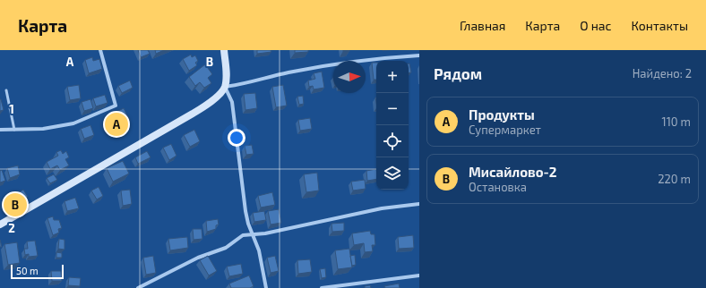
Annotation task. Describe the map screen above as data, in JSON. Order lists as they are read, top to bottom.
{
  "scale_bar": "50 m",
  "north": "right",
  "page": {
    "header": "Карта",
    "nav": [
      "Главная",
      "Карта",
      "О нас",
      "Контакты"
    ],
    "heading": ["Рядом", "Найдено: 2"],
    "map_buttons": ["+", "−"],
    "list": [
      {
        "mark": "A",
        "name": "Продукты",
        "note": "Супермаркет",
        "value": "110 m"
      },
      {
        "mark": "B",
        "name": "Мисайлово-2",
        "note": "Остановка",
        "value": "220 m"
      }
    ],
    "pins": ["A", "B"],
    "scale": "50 m"
  },
  "grid": {
    "columns": ["A", "B"],
    "rows": ["1", "2"]
  }
}
